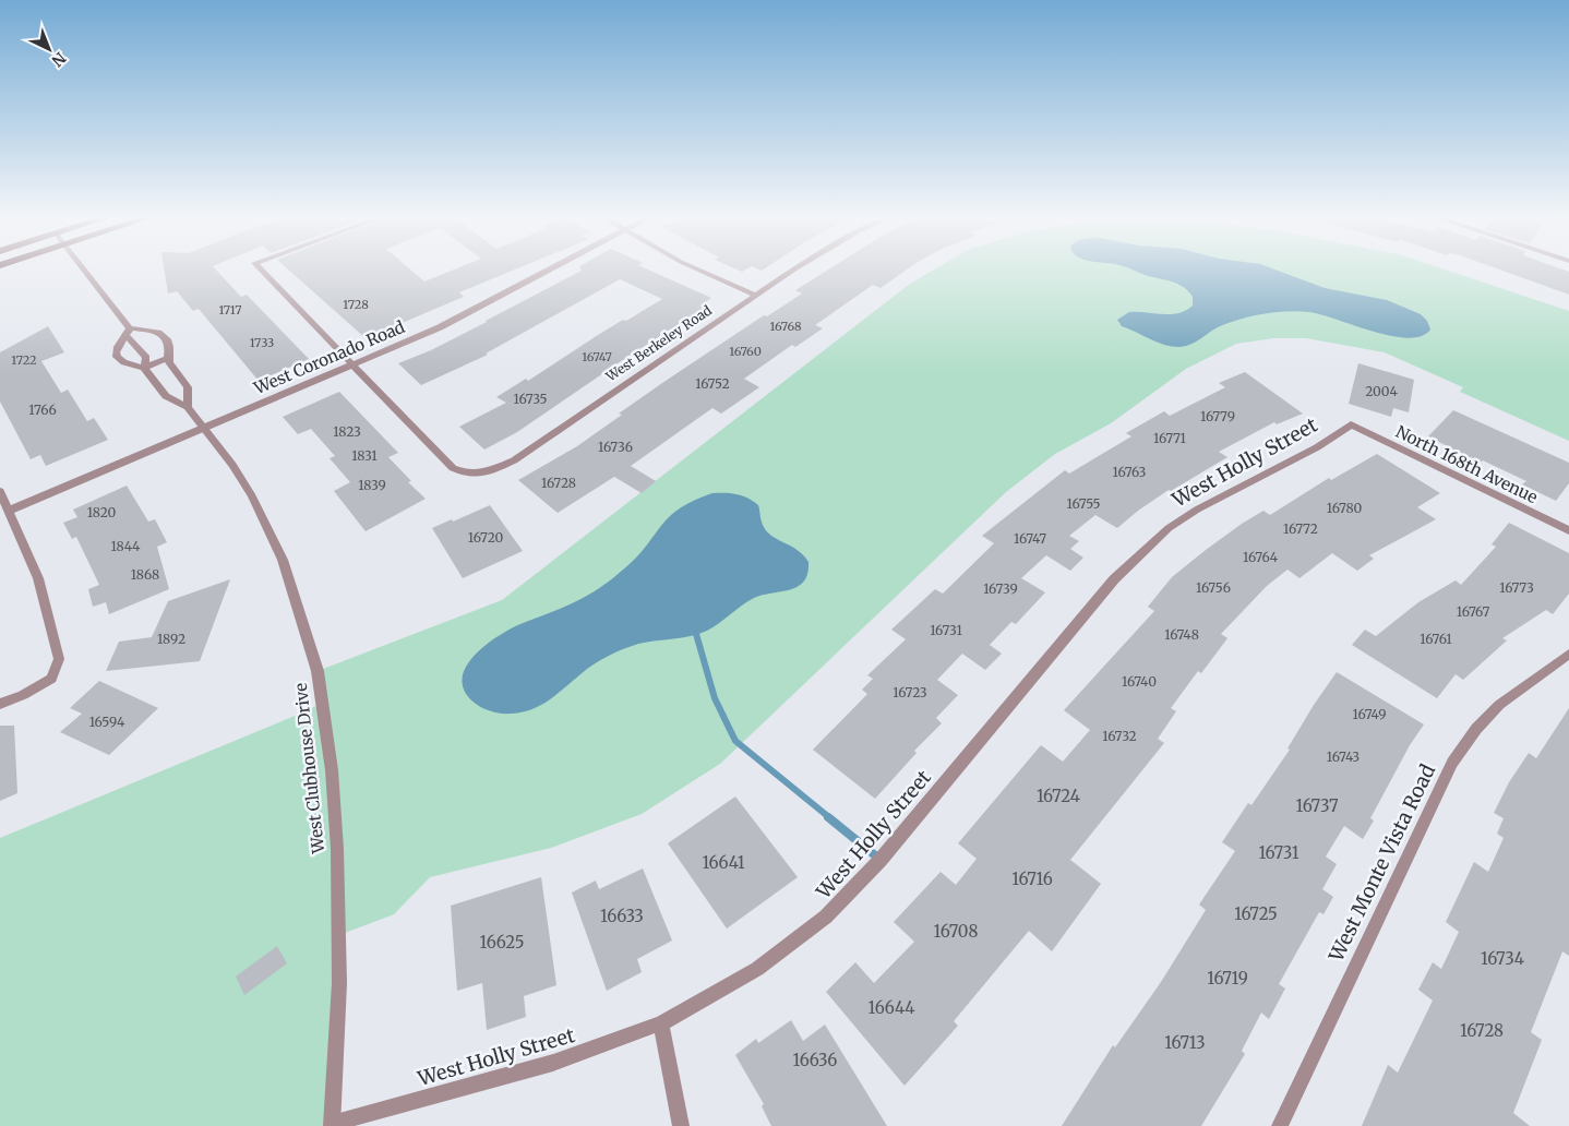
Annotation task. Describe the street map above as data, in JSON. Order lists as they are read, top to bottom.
{
  "streets": {
    "street": [
      "West Berkeley Road",
      "West Coronado Road",
      "West Holly Street",
      "North 168th Avenue",
      "West Clubhouse Drive",
      "West Monte Vista Road"
    ]
  },
  "crossings": [
    ["West Berkeley Road", "West Coronado Road"],
    ["West Coronado Road", "West Clubhouse Drive"],
    ["West Holly Street", "North 168th Avenue"],
    ["West Holly Street", "West Clubhouse Drive"]
  ],
  "house_numbers": [
    "1728",
    "1717",
    "16768",
    "1733",
    "16760",
    "16747",
    "1722",
    "16752",
    "2004",
    "16735",
    "1766",
    "16779",
    "1823",
    "16771",
    "16736",
    "1831",
    "16763",
    "16728",
    "1839",
    "16755",
    "16780",
    "1820",
    "16772",
    "16720",
    "16747",
    "1844",
    "16764",
    "1868",
    "16756",
    "16773",
    "16739",
    "16767",
    "16731",
    "16748",
    "1892",
    "16761",
    "16740",
    "16723",
    "16749",
    "16594",
    "16732",
    "16743",
    "16724",
    "16737",
    "16731",
    "16641",
    "16716",
    "16725",
    "16633",
    "16708",
    "16625",
    "16734",
    "16719",
    "16644",
    "16728",
    "16713",
    "16636"
  ],
  "north": "bottom right"
}
